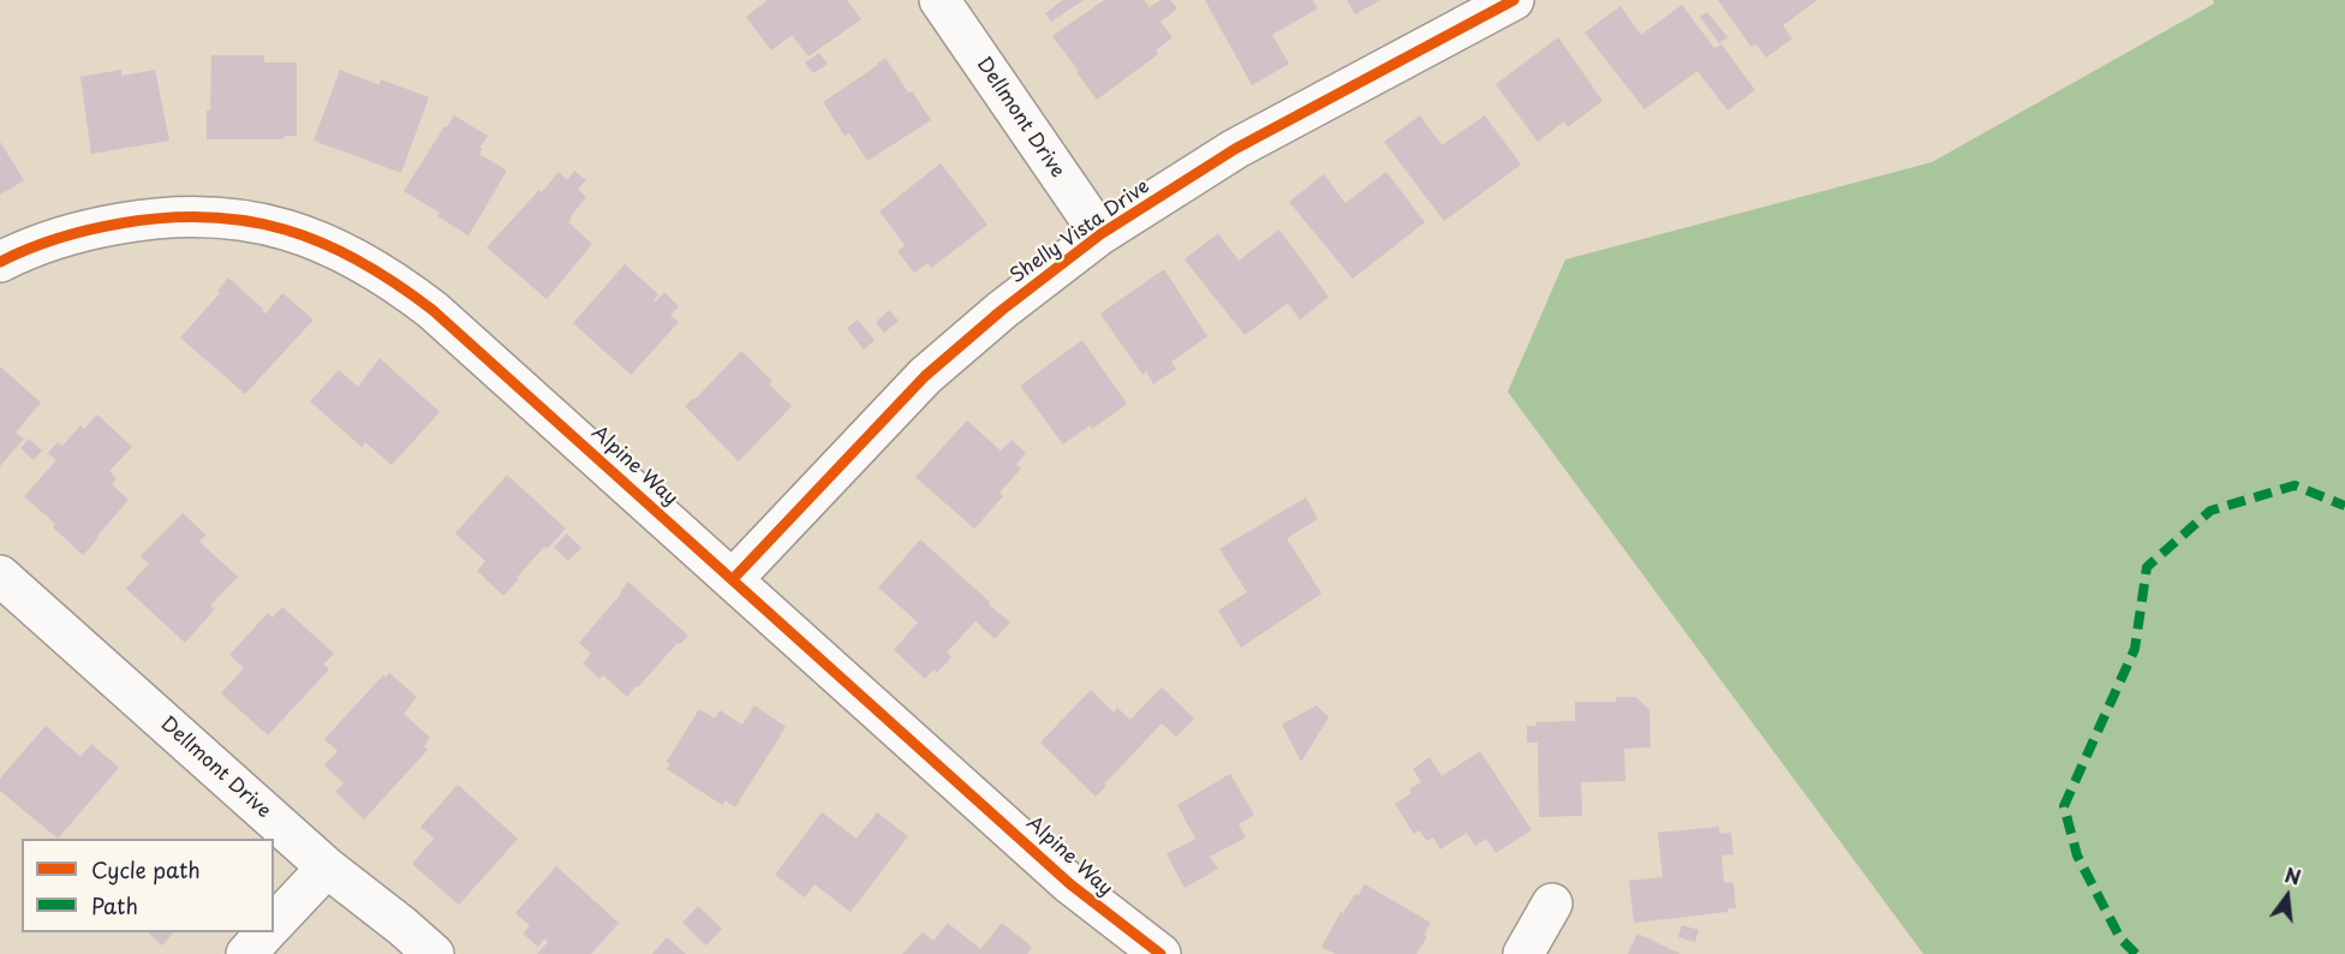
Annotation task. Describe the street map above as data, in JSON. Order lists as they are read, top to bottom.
{
  "streets": {
    "street": ["Dellmont Drive", "Shelly Vista Drive", "Alpine Way"]
  },
  "crossings": [
    ["Dellmont Drive", "Shelly Vista Drive"],
    ["Shelly Vista Drive", "Alpine Way"]
  ],
  "legend": ["Cycle path", "Path"],
  "north": "top"
}
